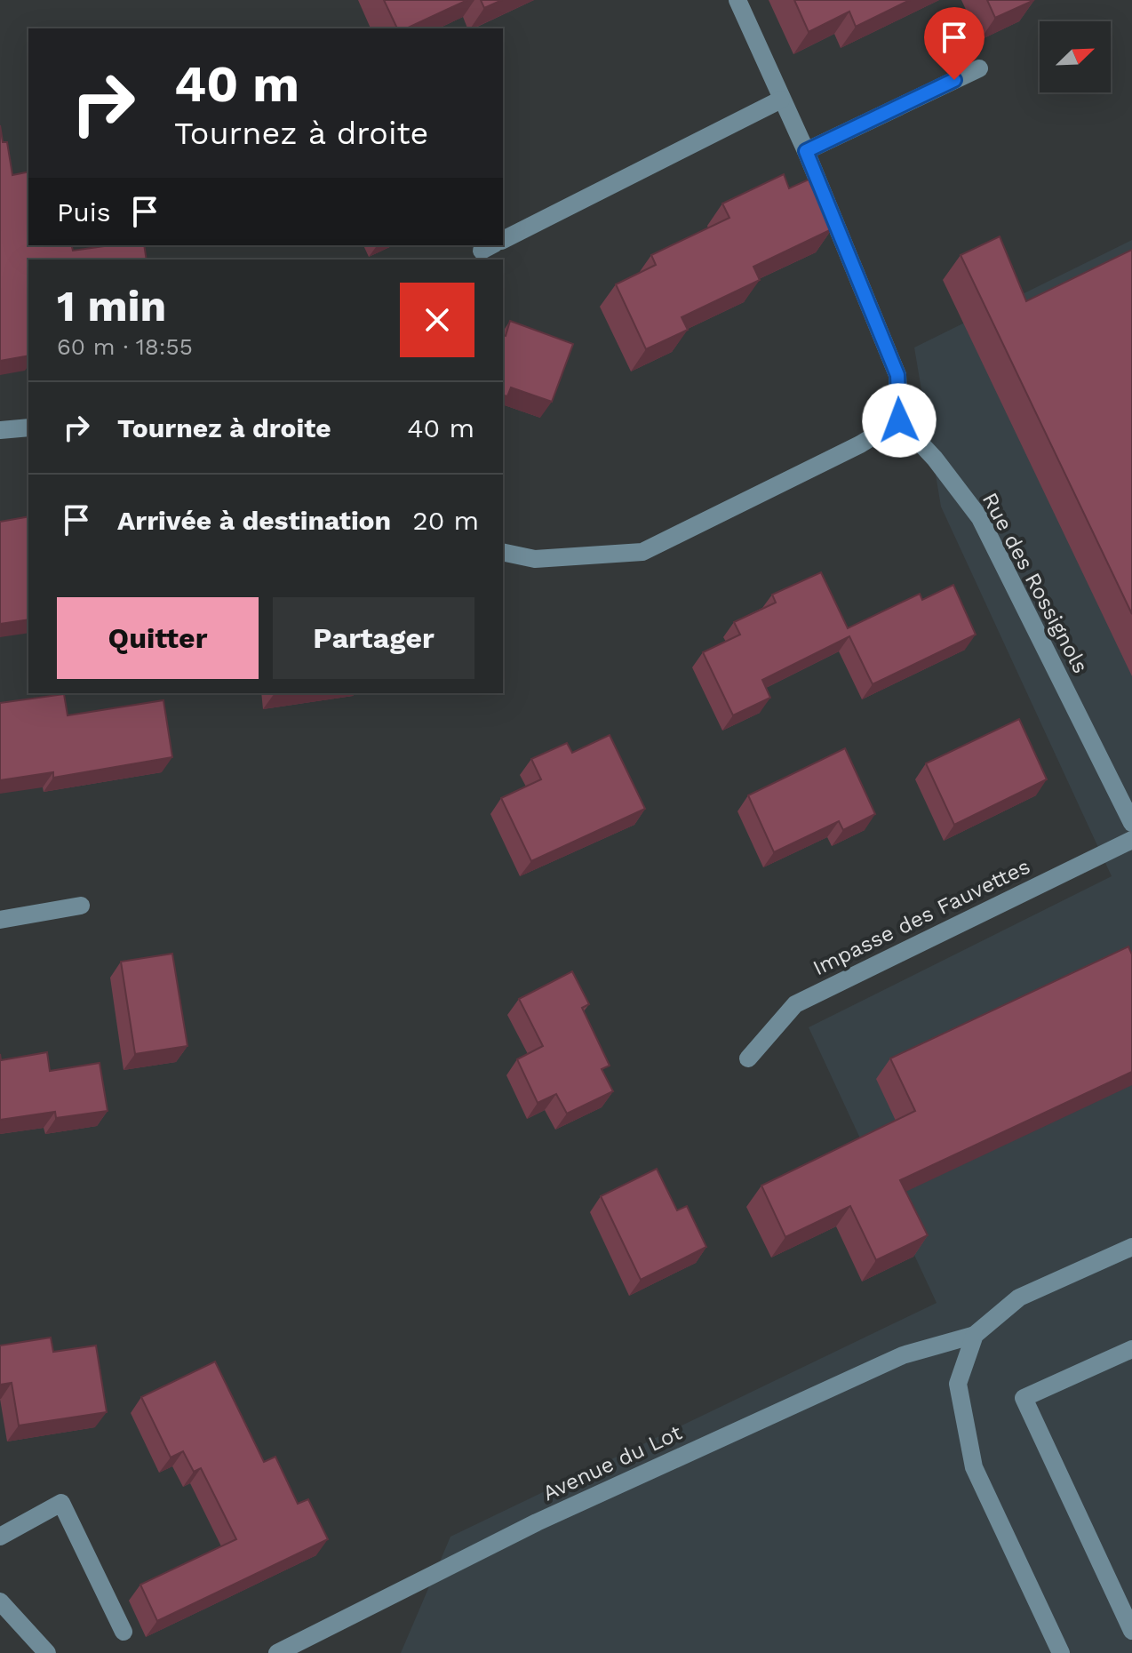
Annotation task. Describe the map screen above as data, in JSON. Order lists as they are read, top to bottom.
{
  "streets": {
    "street": ["Rue des Rossignols", "Impasse des Fauvettes", "Avenue du Lot"]
  },
  "north": "top right",
  "page": {
    "turn": ["40 m", "Tournez à droite"],
    "then": "Puis",
    "heading": ["1 min", "60 m · 18:55"],
    "list": [
      {
        "name": "Tournez à droite",
        "value": "40 m"
      },
      {
        "name": "Arrivée à destination",
        "value": "20 m"
      }
    ],
    "buttons": ["Quitter", "Partager"]
  }
}
